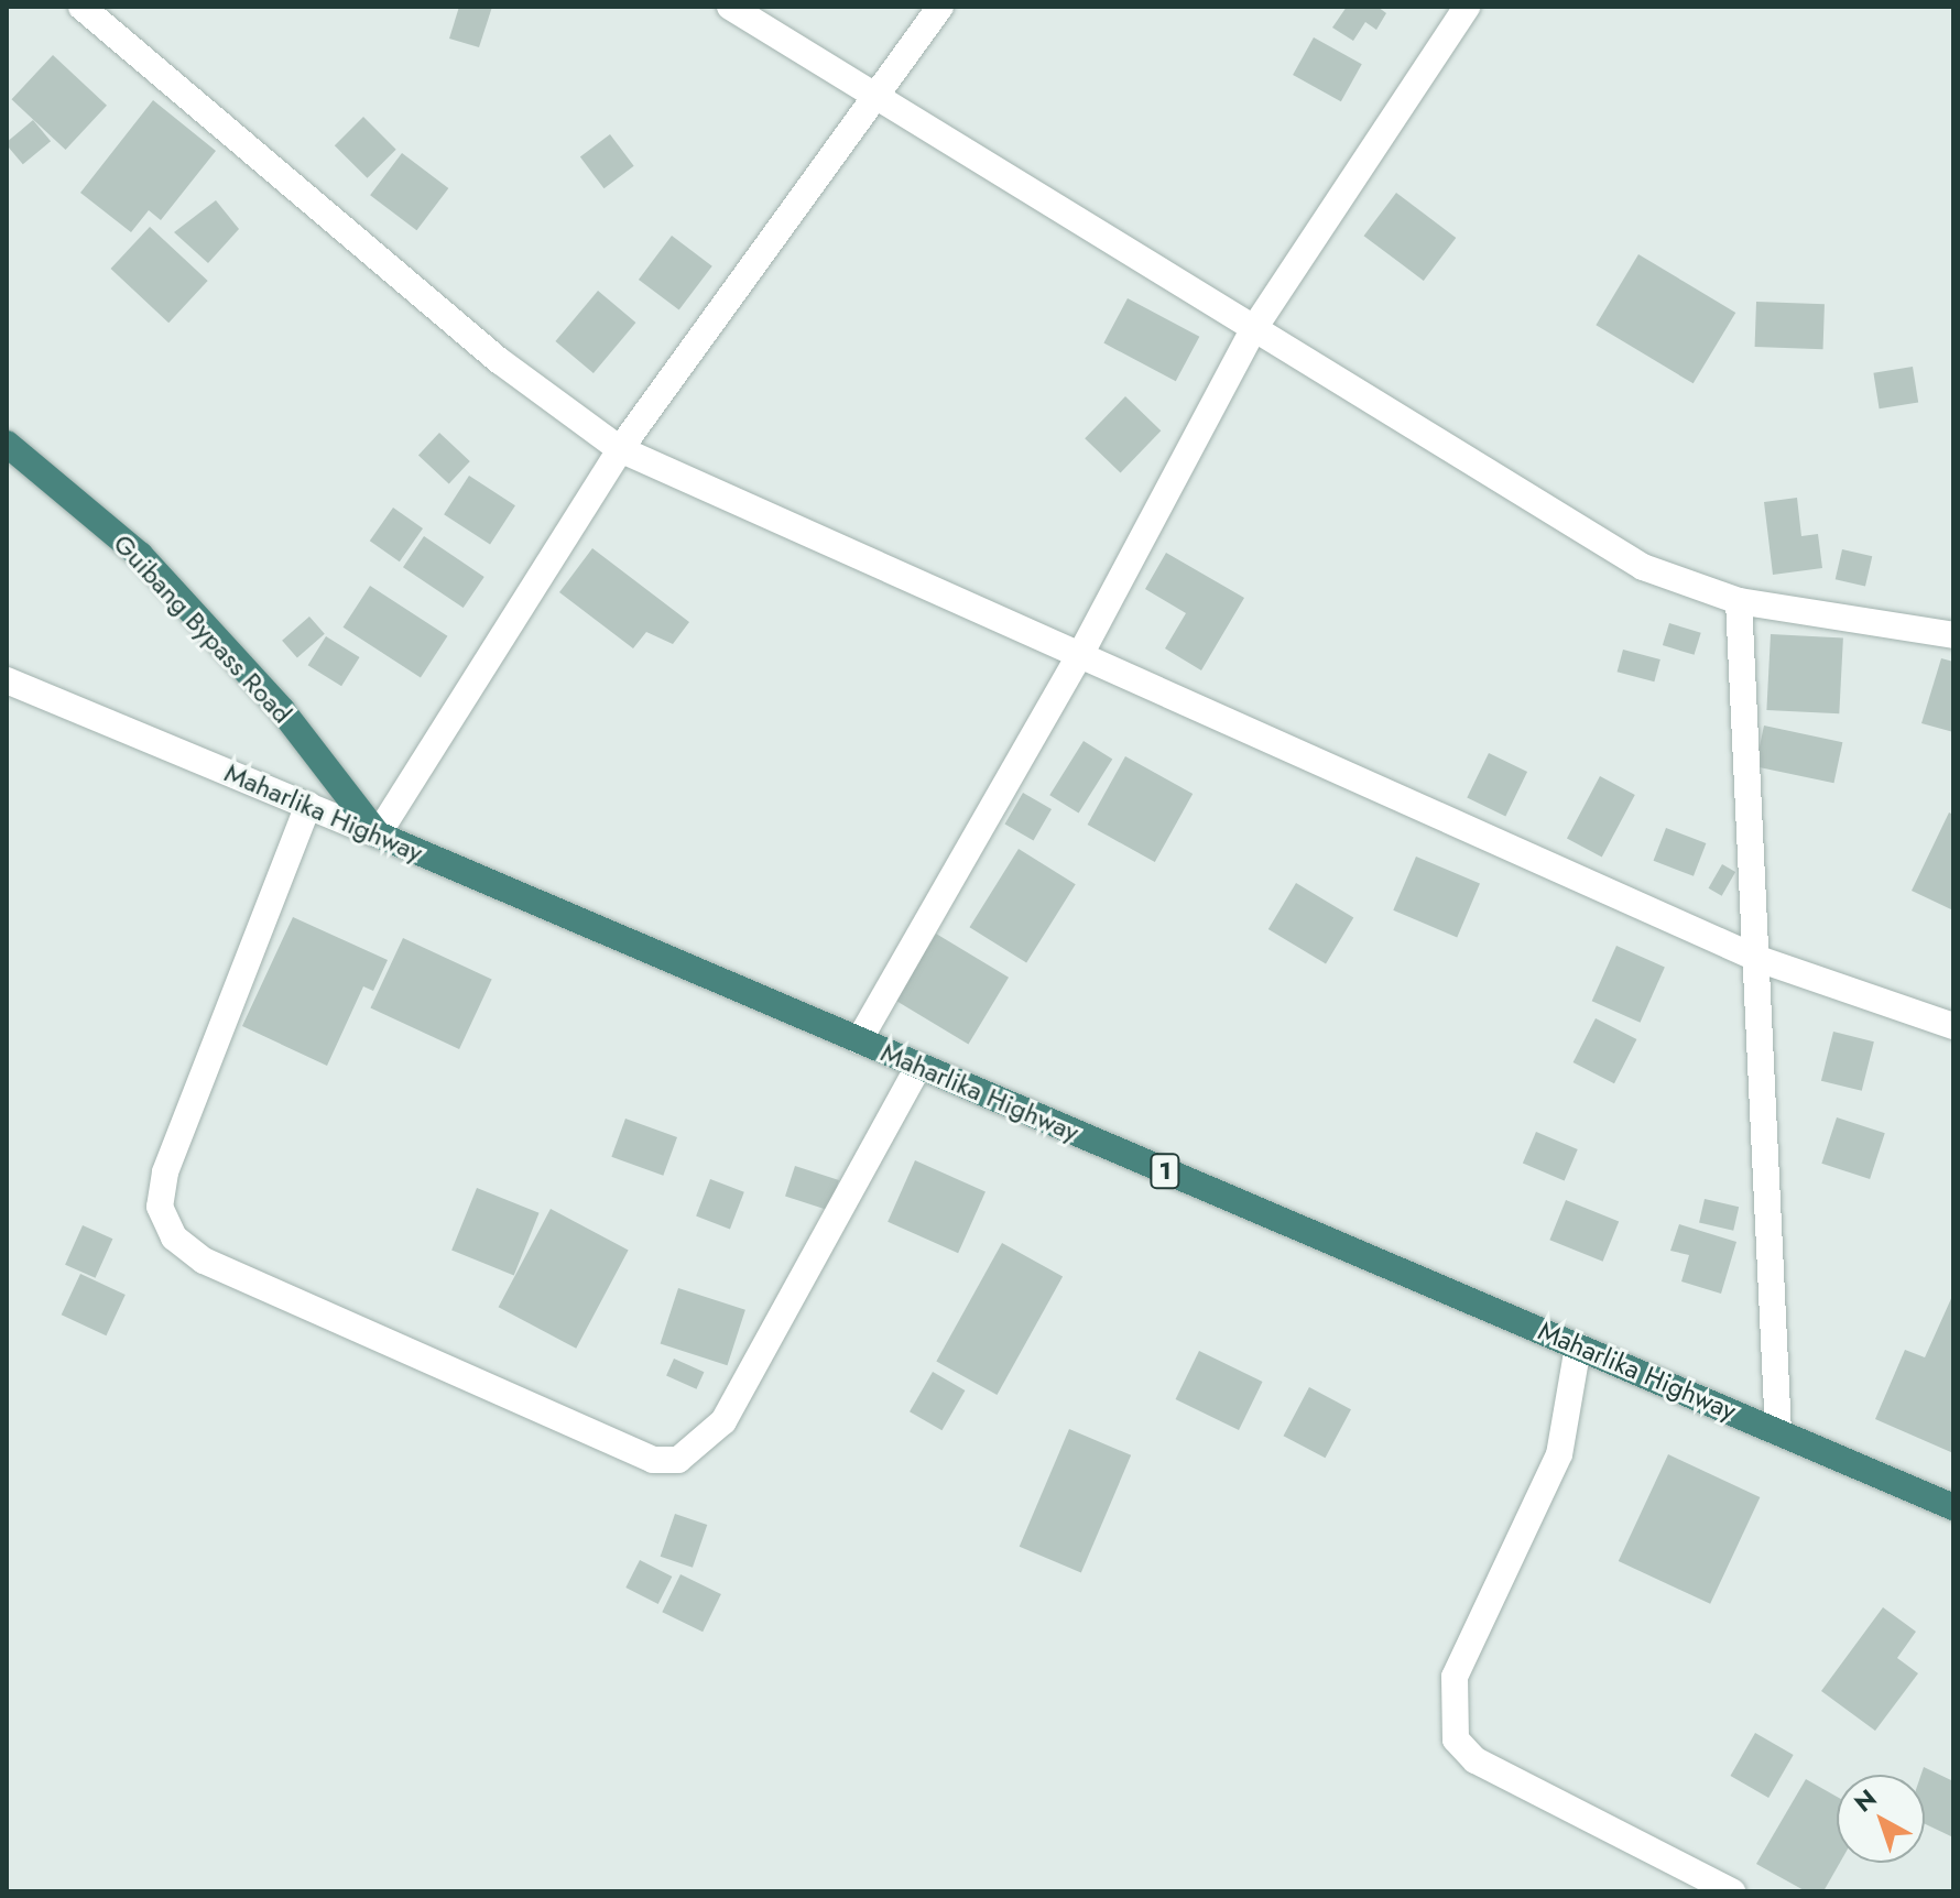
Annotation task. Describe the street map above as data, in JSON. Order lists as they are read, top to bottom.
{
  "streets": {
    "highway": ["Guibang Bypass Road", "Maharlika Highway", "1"]
  },
  "crossings": [
    ["Guibang Bypass Road", "Maharlika Highway"]
  ],
  "north": "top left"
}
